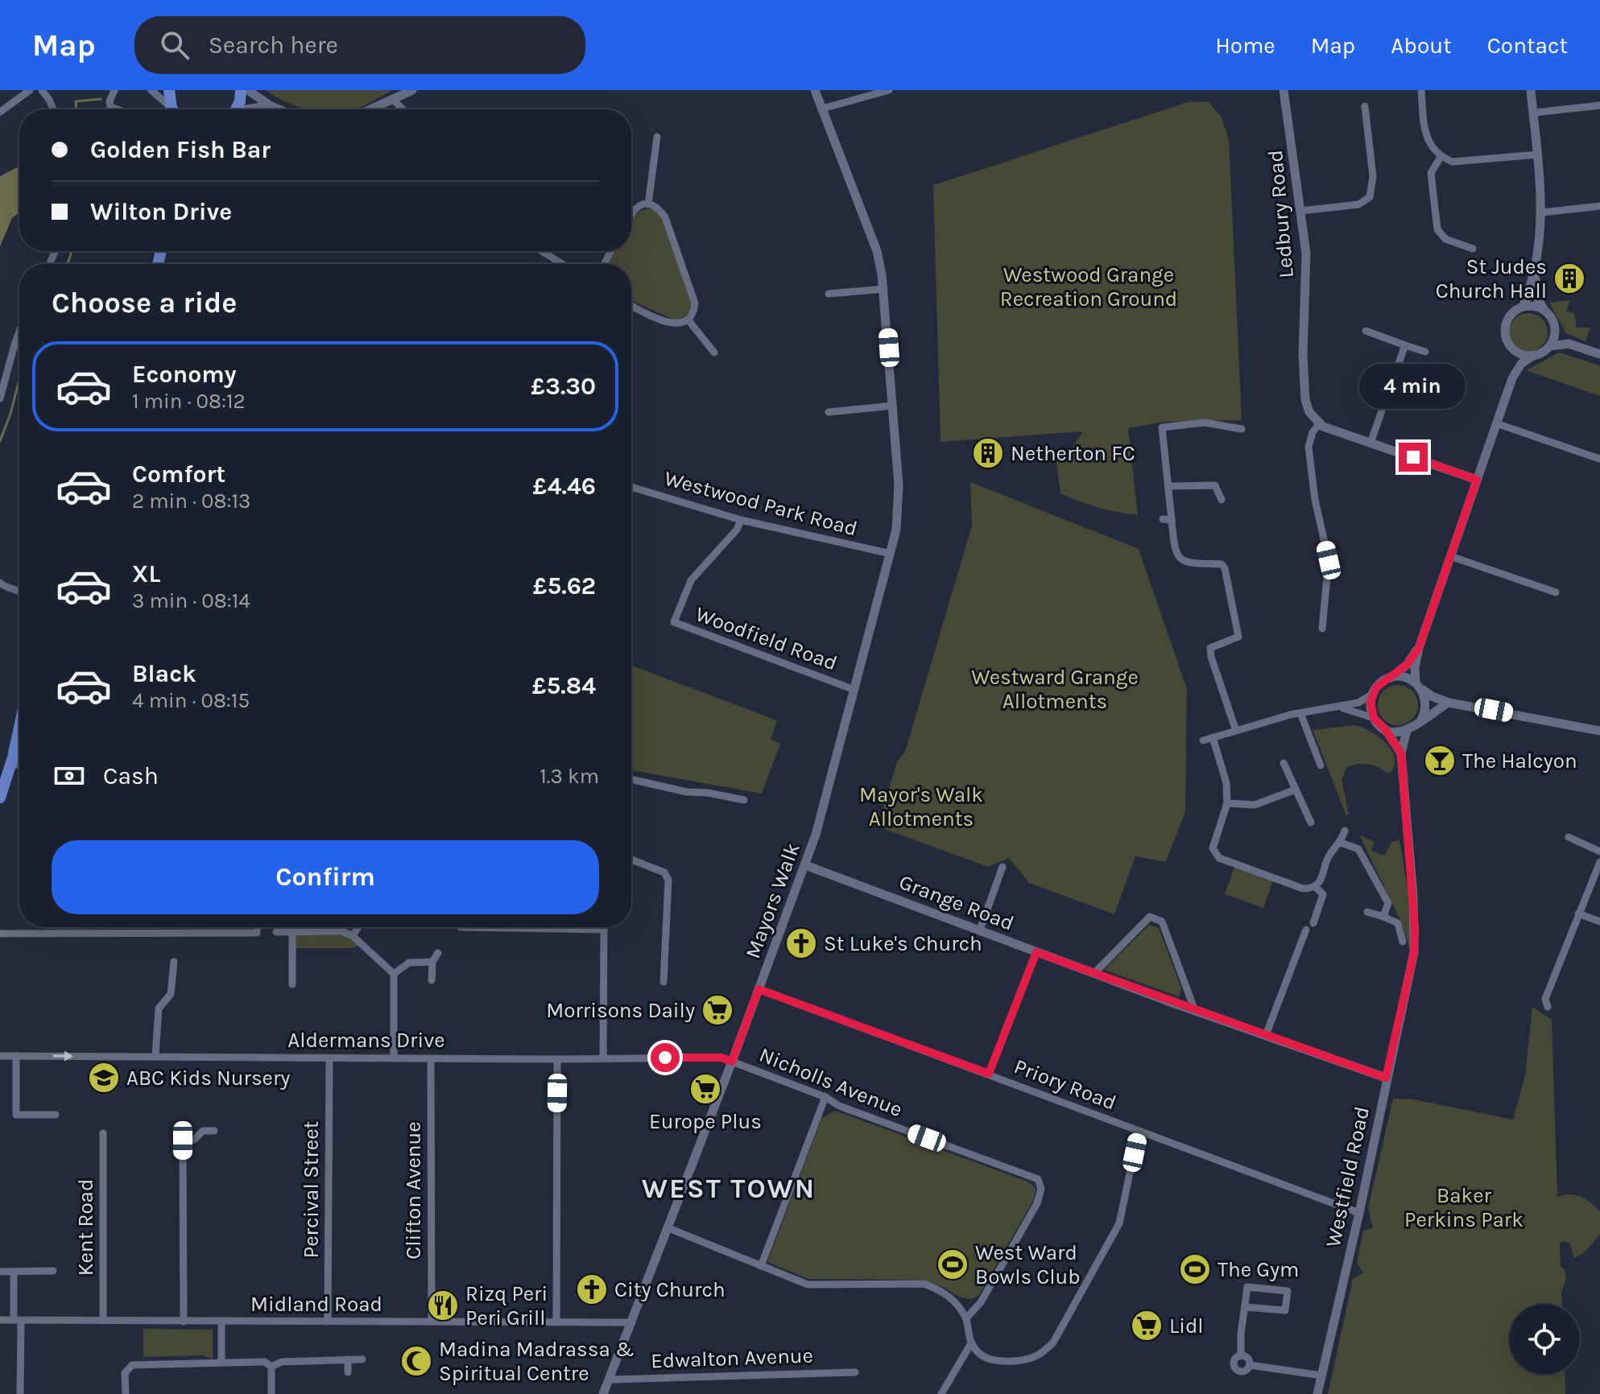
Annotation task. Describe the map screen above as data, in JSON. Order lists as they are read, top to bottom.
{
  "streets": {
    "street": [
      "Ledbury Road",
      "Westwood Park Road",
      "Woodfield Road",
      "Mayors Walk",
      "Grange Road",
      "Aldermans Drive",
      "Nicholls Avenue",
      "Priory Road",
      "Westfield Road",
      "Percival Street",
      "Clifton Avenue",
      "Kent Road",
      "Midland Road",
      "Edwalton Avenue"
    ]
  },
  "crossings": [
    ["Westwood Park Road", "Woodfield Road"],
    ["Westwood Park Road", "Mayors Walk"],
    ["Woodfield Road", "Mayors Walk"],
    ["Mayors Walk", "Grange Road"],
    ["Mayors Walk", "Aldermans Drive"],
    ["Mayors Walk", "Nicholls Avenue"],
    ["Mayors Walk", "Priory Road"],
    ["Mayors Walk", "Midland Road"],
    ["Mayors Walk", "Edwalton Avenue"],
    ["Grange Road", "Westfield Road"],
    ["Aldermans Drive", "Nicholls Avenue"],
    ["Aldermans Drive", "Percival Street"],
    ["Aldermans Drive", "Clifton Avenue"],
    ["Priory Road", "Westfield Road"],
    ["Percival Street", "Midland Road"],
    ["Clifton Avenue", "Midland Road"],
    ["Kent Road", "Midland Road"]
  ],
  "districts": ["WEST TOWN"],
  "parks": [
    "Westwood Grange Recreation Ground",
    "Westward Grange Allotments",
    "Mayor's Walk Allotments",
    "Baker Perkins Park"
  ],
  "places": {
    "building": ["St Judes Church Hall", "Netherton FC"],
    "bar": ["The Halcyon"],
    "church": ["St Luke's Church", "City Church"],
    "supermarket": ["Morrisons Daily", "Europe Plus", "Lidl"],
    "school or university": ["ABC Kids Nursery"],
    "sports": ["West Ward Bowls Club", "The Gym"],
    "restaurant": ["Rizq Peri Peri Grill"],
    "mosque": ["Madina Madrassa & Spiritual Centre"]
  },
  "page": {
    "header": "Map",
    "search": "Search here",
    "nav": [
      "Home",
      "Map",
      "About",
      "Contact"
    ],
    "banner": ["Golden Fish Bar", "Wilton Drive"],
    "heading": "Choose a ride",
    "list": [
      {
        "name": "Economy",
        "note": "1 min · 08:12",
        "value": "£3.30"
      },
      {
        "name": "Comfort",
        "note": "2 min · 08:13",
        "value": "£4.46"
      },
      {
        "name": "XL",
        "note": "3 min · 08:14",
        "value": "£5.62"
      },
      {
        "name": "Black",
        "note": "4 min · 08:15",
        "value": "£5.84"
      }
    ],
    "bubble": "4 min",
    "pay": ["Cash", "1.3 km"],
    "buttons": "Confirm"
  }
}
